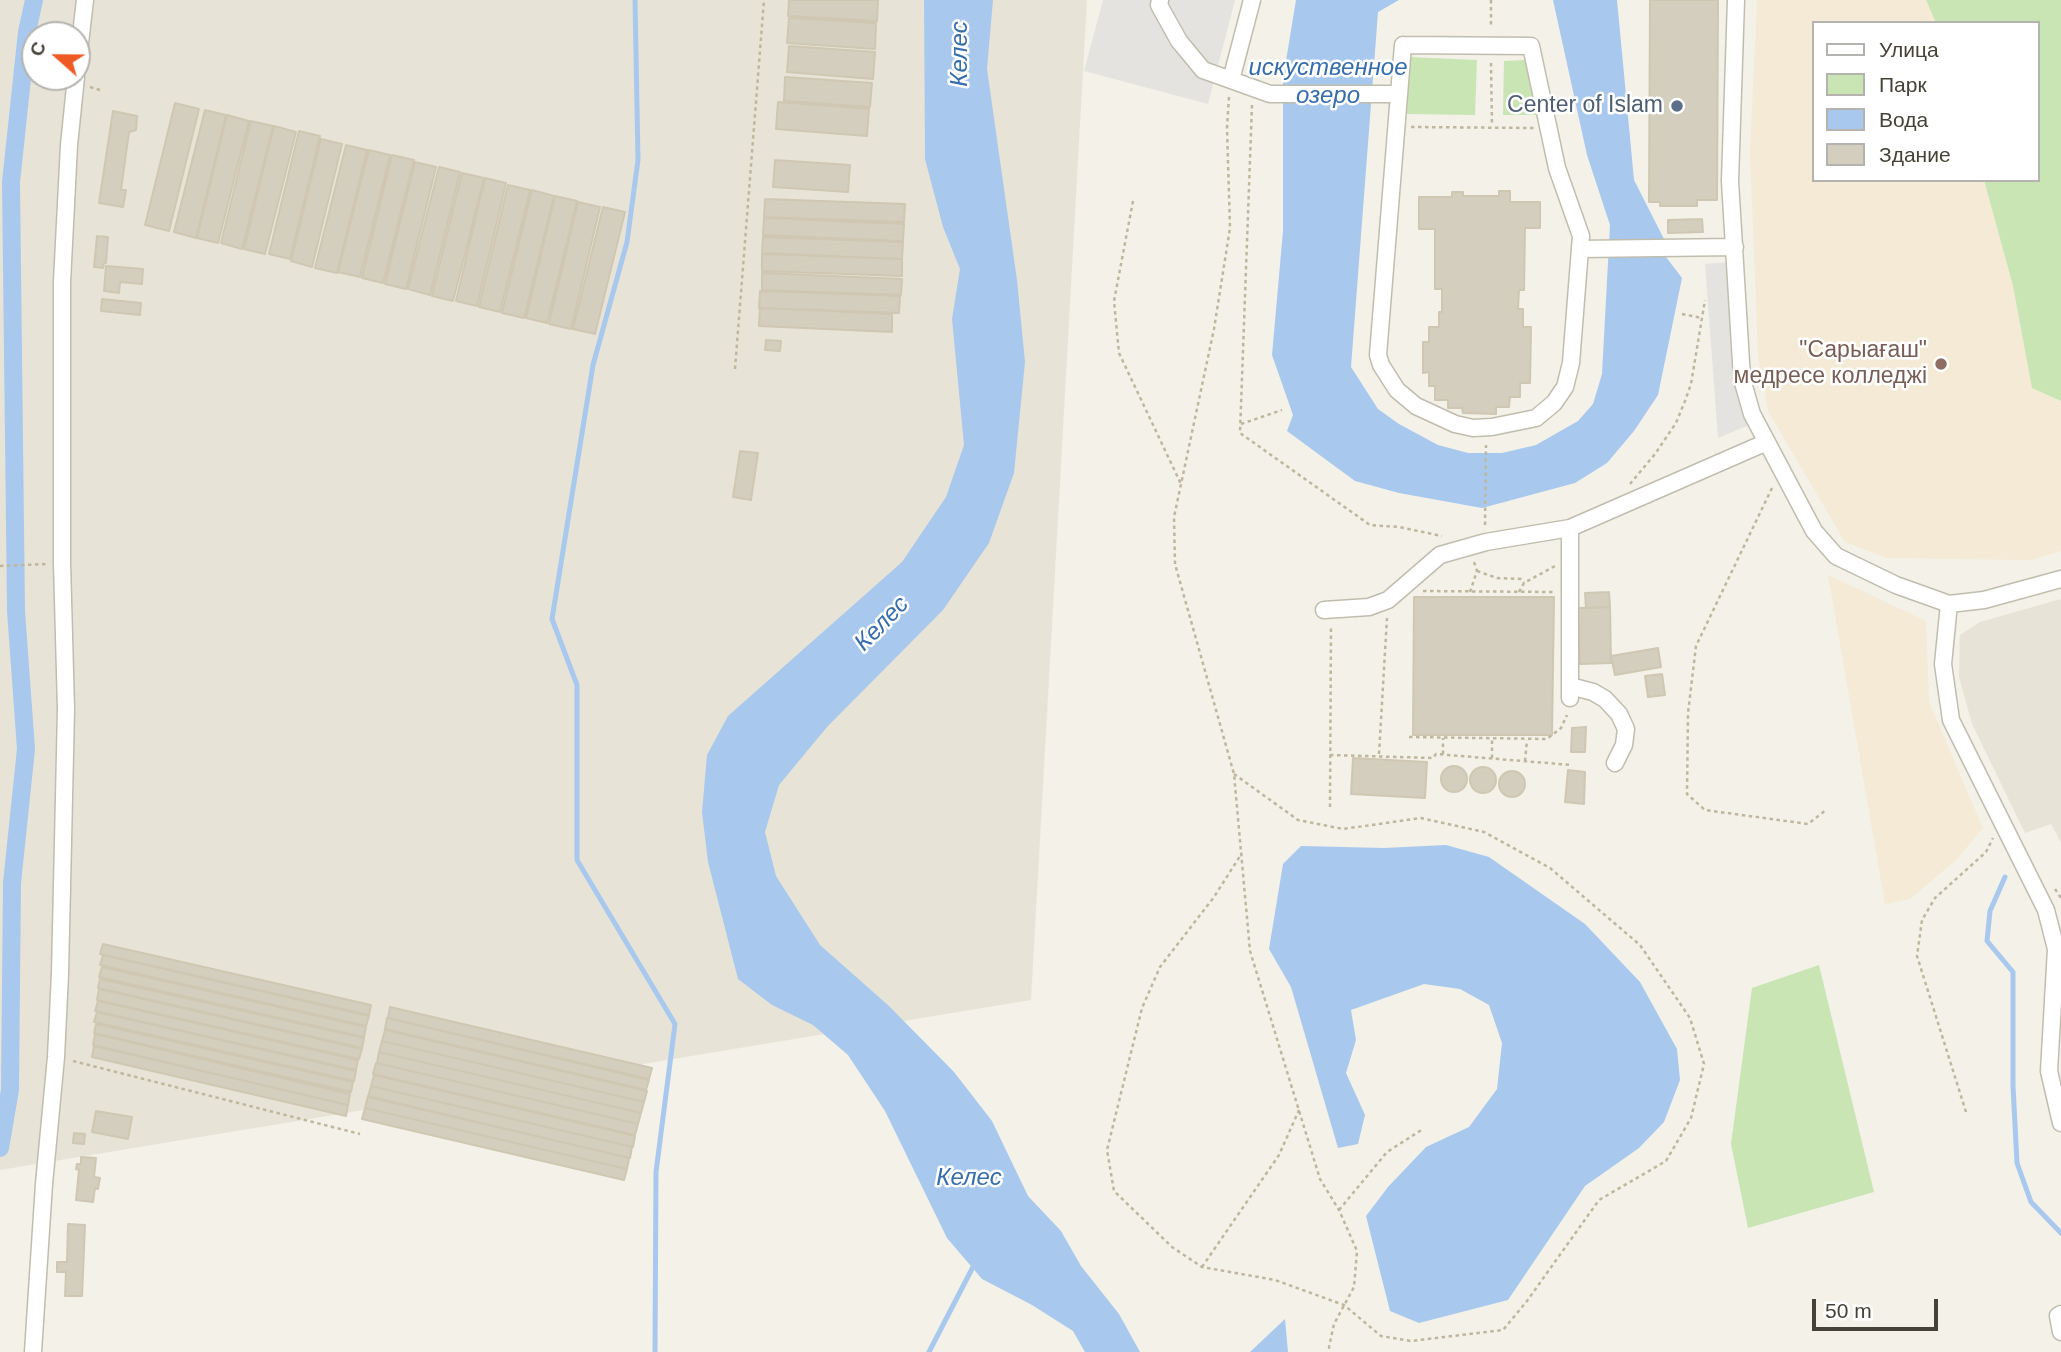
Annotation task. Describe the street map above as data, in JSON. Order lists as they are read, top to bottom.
{
  "water": ["Келес", "искуственное озеро"],
  "places": ["Center of Islam", "\"Сарыағаш\" медресе колледжі"],
  "legend": [
    "Улица",
    "Парк",
    "Вода",
    "Здание"
  ],
  "scale_bar": "50 m",
  "north": "left"
}
